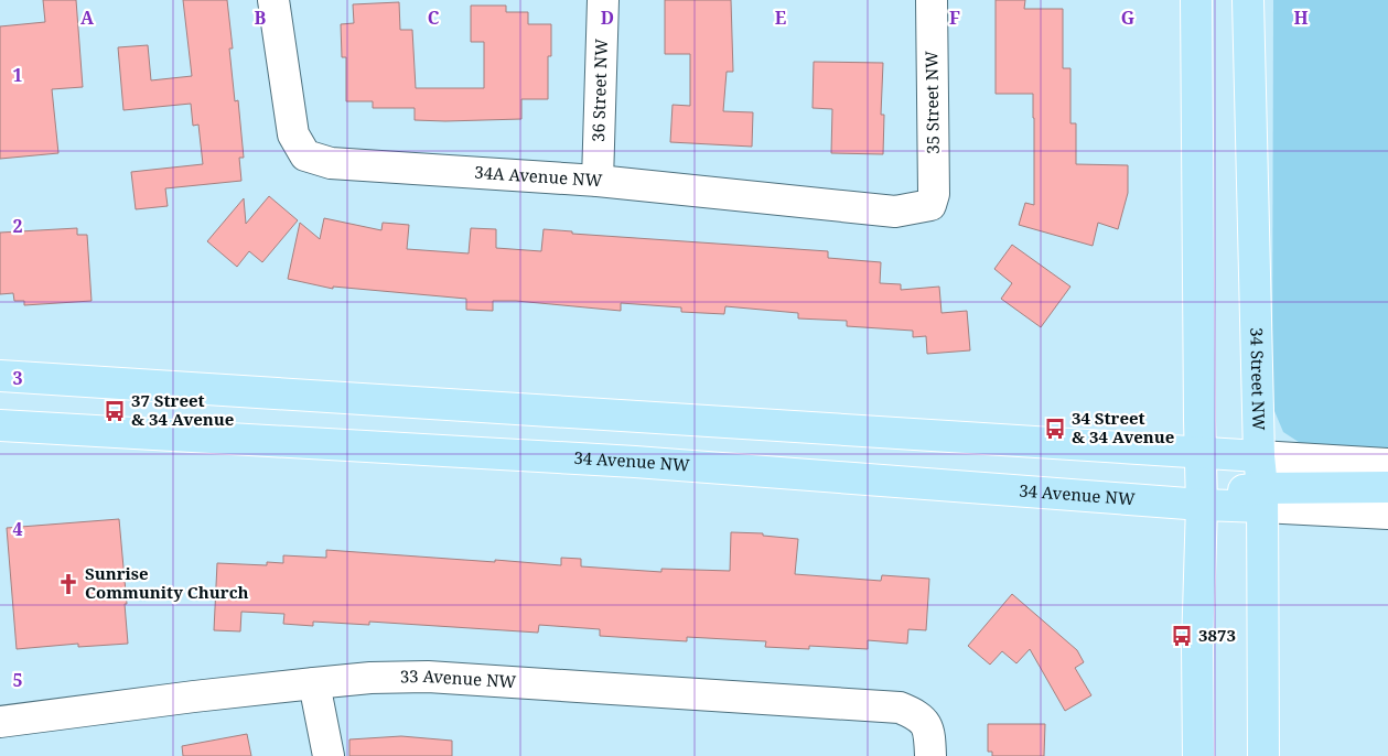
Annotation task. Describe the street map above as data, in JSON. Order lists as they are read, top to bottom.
{
  "streets": {
    "main road": ["34 Street NW", "34 Avenue NW"],
    "street": [
      "36 Street NW",
      "35 Street NW",
      "34A Avenue NW",
      "33 Avenue NW"
    ]
  },
  "crossings": [
    ["36 Street NW", "34A Avenue NW"],
    ["35 Street NW", "34A Avenue NW"]
  ],
  "places": {
    "bus stop": ["37 Street & 34 Avenue", "34 Street & 34 Avenue", "3873"],
    "church": ["Sunrise Community Church"]
  },
  "grid": {
    "columns": [
      "A",
      "B",
      "C",
      "D",
      "E",
      "F",
      "G",
      "H"
    ],
    "rows": [
      "1",
      "2",
      "3",
      "4",
      "5"
    ]
  }
}
